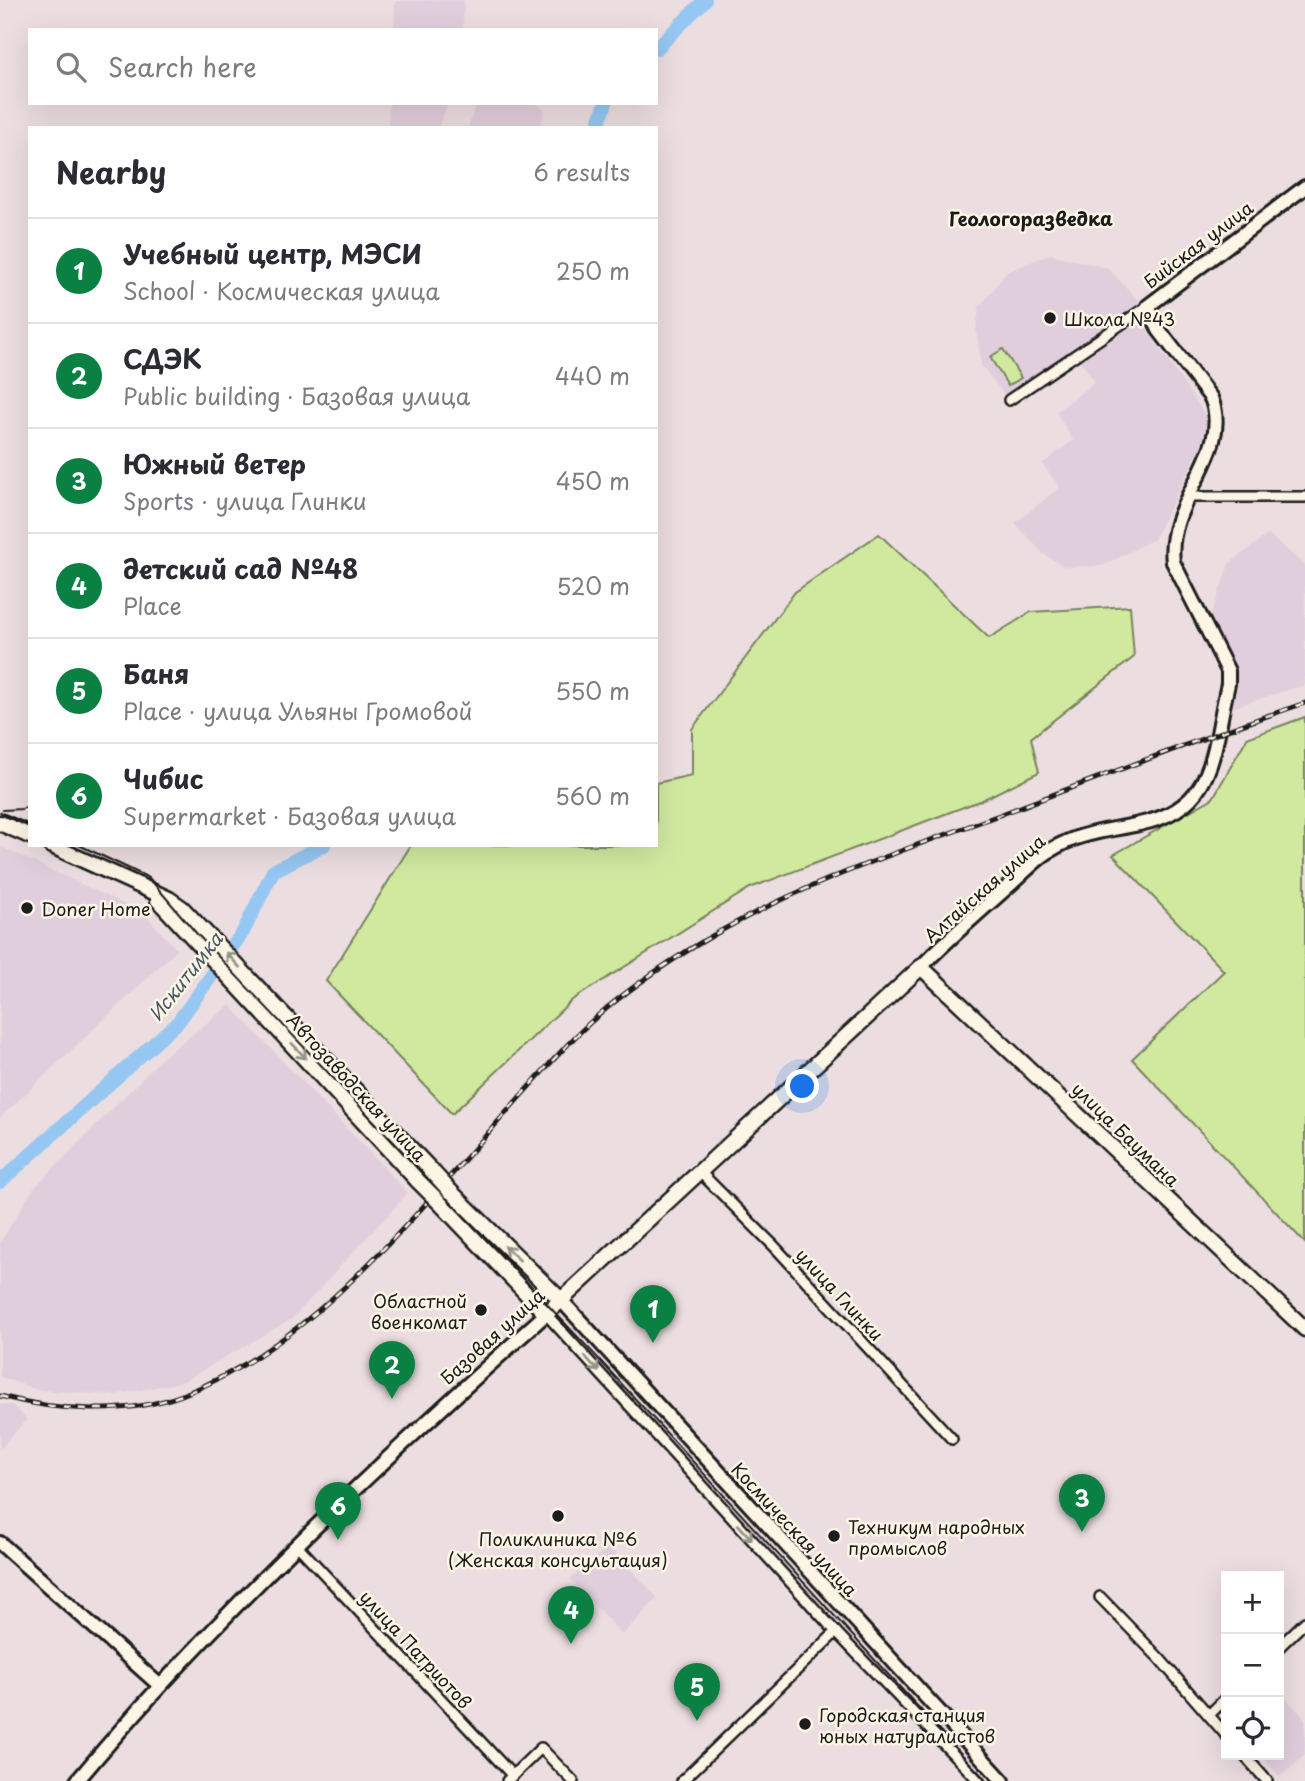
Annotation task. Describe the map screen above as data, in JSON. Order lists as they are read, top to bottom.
{
  "streets": {
    "main road": [
      "Бийская улица",
      "Алтайская улица",
      "Автозаводская улица",
      "улица Баумана",
      "Базовая улица",
      "Космическая улица"
    ],
    "street": ["улица Глинки", "улица Патриотов"]
  },
  "crossings": [
    ["Бийская улица", "Алтайская улица"],
    ["Алтайская улица", "улица Баумана"],
    ["Алтайская улица", "Базовая улица"],
    ["Автозаводская улица", "Базовая улица"],
    ["Автозаводская улица", "Космическая улица"],
    ["улица Баумана", "Базовая улица"],
    ["улица Глинки", "Базовая улица"],
    ["Базовая улица", "Космическая улица"],
    ["Базовая улица", "улица Патриотов"]
  ],
  "districts": ["Геологоразведка"],
  "water": ["Искитимка"],
  "places": [
    "Школа №43",
    "Doner Home",
    "Областной военкомат",
    "Поликлиника №6 (Женская консультация)",
    "Техникум народных промыслов",
    "Городская станция юных натуралистов"
  ],
  "page": {
    "search": "Search here",
    "heading": ["Nearby", "6 results"],
    "list": [
      {
        "mark": "1",
        "name": "Учебный центр, МЭСИ",
        "note": "School · Космическая улица",
        "value": "250 m"
      },
      {
        "mark": "2",
        "name": "СДЭК",
        "note": "Public building · Базовая улица",
        "value": "440 m"
      },
      {
        "mark": "3",
        "name": "Южный ветер",
        "note": "Sports · улица Глинки",
        "value": "450 m"
      },
      {
        "mark": "4",
        "name": "детский сад №48",
        "note": "Place",
        "value": "520 m"
      },
      {
        "mark": "5",
        "name": "Баня",
        "note": "Place · улица Ульяны Громовой",
        "value": "550 m"
      },
      {
        "mark": "6",
        "name": "Чибис",
        "note": "Supermarket · Базовая улица",
        "value": "560 m"
      }
    ],
    "pins": [
      "1",
      "2",
      "3",
      "6",
      "4",
      "5"
    ],
    "map_buttons": ["+", "−"]
  }
}
